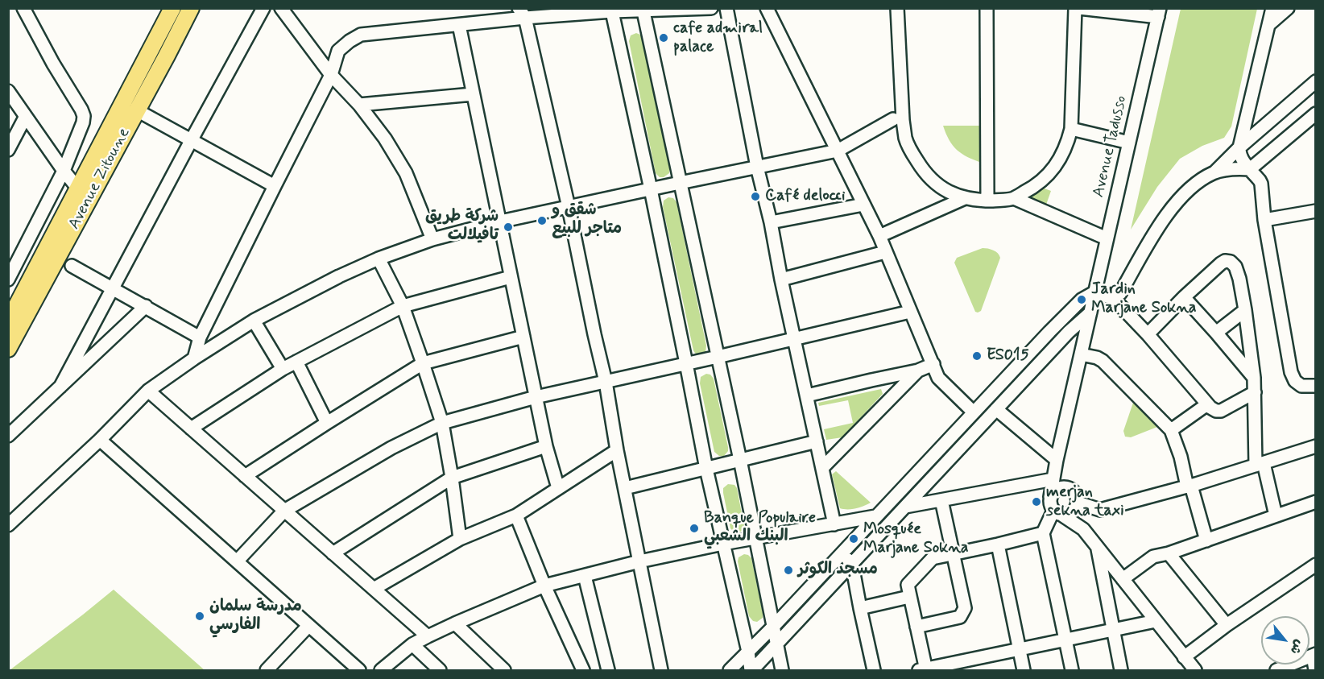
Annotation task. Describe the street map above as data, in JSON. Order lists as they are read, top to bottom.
{
  "streets": {
    "main road": ["Avenue Zitoune"],
    "street": ["Avenue Tadusso"]
  },
  "places": [
    "cafe admiral palace",
    "Café delocci",
    "شقق و متاجر للبيع",
    "شركة طريق تافيلالت",
    "Jardin Marjane Sokna",
    "ES015",
    "merjan sekna taxi",
    "Banque Populaire البنك الشعبي",
    "Mosquée Marjane Sokna",
    "مسجد الكوثر",
    "مدرسة سلمان الفارسي"
  ],
  "north": "bottom right"
}
